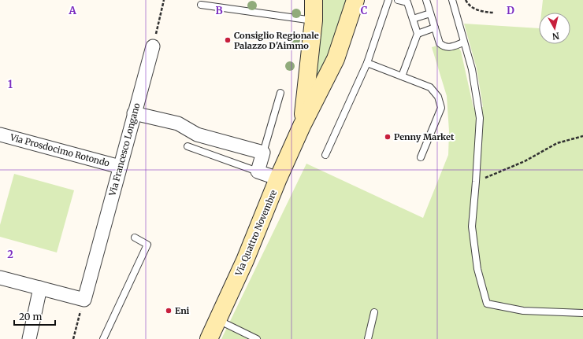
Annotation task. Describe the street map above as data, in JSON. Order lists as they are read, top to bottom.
{
  "streets": {
    "main road": ["Via Quattro Novembre"],
    "street": ["Via Francesco Longano", "Via Prosdocimo Rotondo"]
  },
  "crossings": [
    ["Via Francesco Longano", "Via Prosdocimo Rotondo"]
  ],
  "places": ["Consiglio Regionale Palazzo D'Aimmo", "Penny Market", "Eni"],
  "scale_bar": "20 m",
  "north": "bottom",
  "grid": {
    "columns": [
      "A",
      "B",
      "C",
      "D"
    ],
    "rows": ["1", "2"]
  }
}
